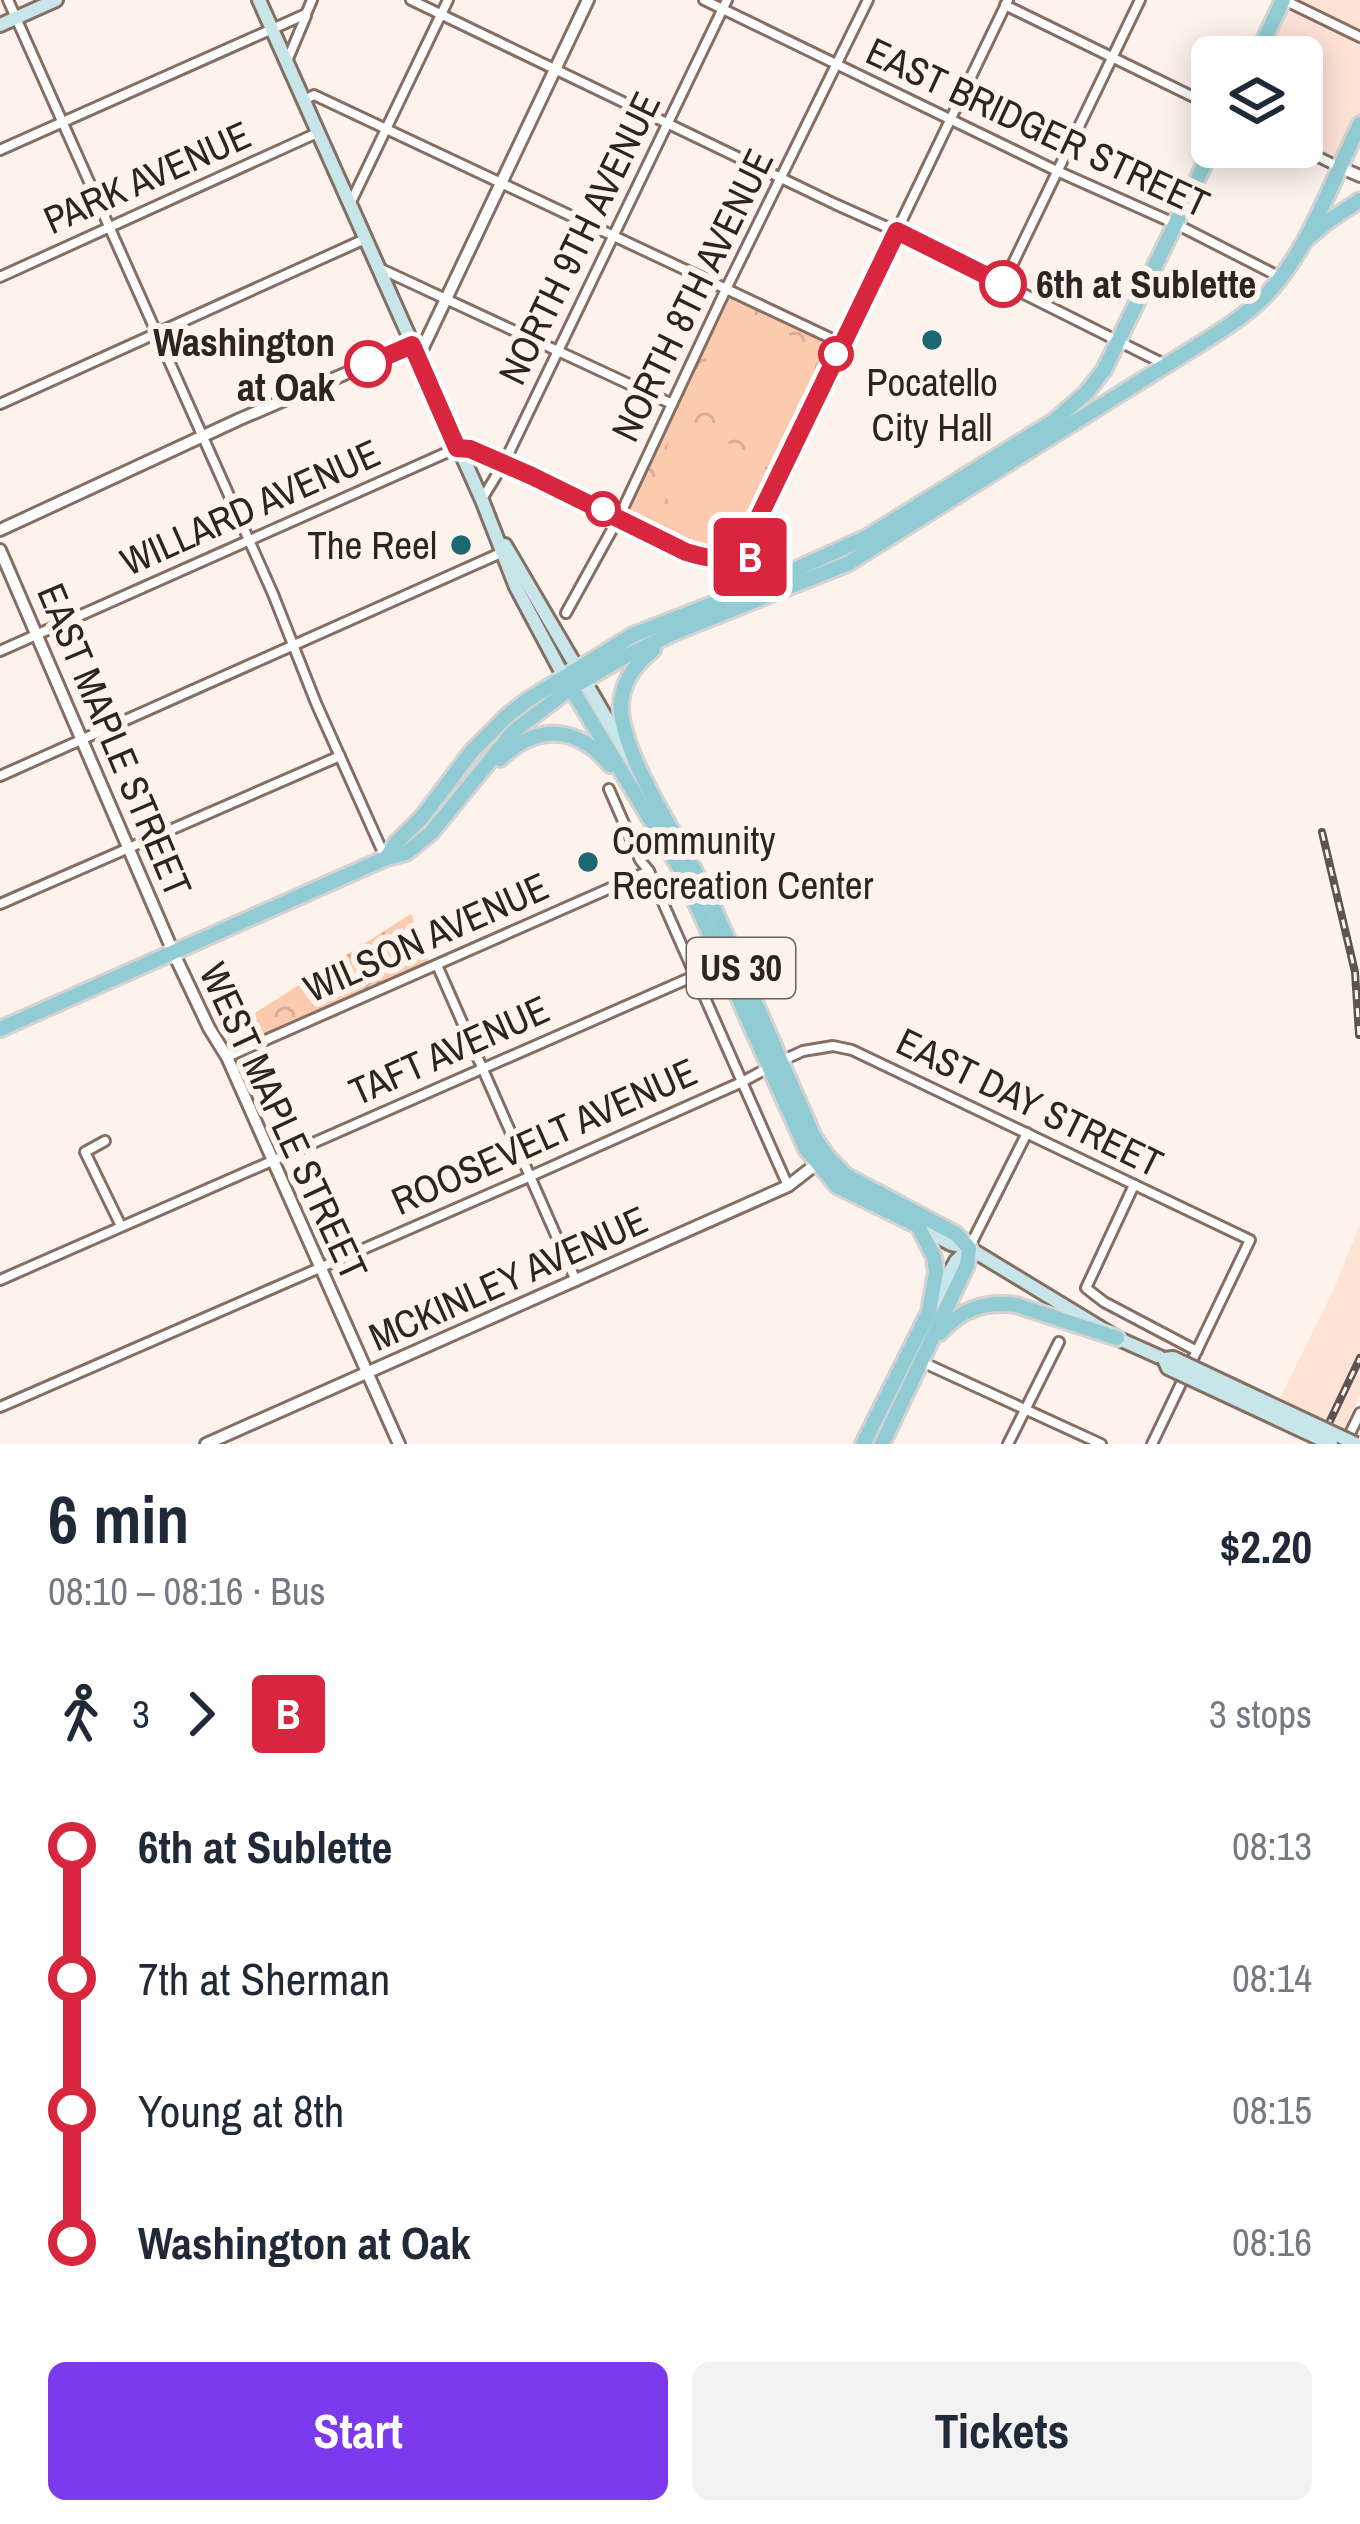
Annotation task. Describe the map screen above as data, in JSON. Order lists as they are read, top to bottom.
{
  "streets": {
    "main road": ["US 30"],
    "street": [
      "EAST BRIDGER STREET",
      "PARK AVENUE",
      "NORTH 9TH AVENUE",
      "NORTH 8TH AVENUE",
      "WILLARD AVENUE",
      "EAST MAPLE STREET",
      "WILSON AVENUE",
      "TAFT AVENUE",
      "EAST DAY STREET",
      "WEST MAPLE STREET",
      "ROOSEVELT AVENUE",
      "MCKINLEY AVENUE"
    ]
  },
  "crossings": [
    ["EAST BRIDGER STREET", "NORTH 9TH AVENUE"],
    ["EAST BRIDGER STREET", "NORTH 8TH AVENUE"],
    ["WILLARD AVENUE", "EAST MAPLE STREET"],
    ["EAST MAPLE STREET", "WEST MAPLE STREET"],
    ["WILSON AVENUE", "WEST MAPLE STREET"],
    ["US 30", "TAFT AVENUE"],
    ["US 30", "EAST DAY STREET"],
    ["US 30", "ROOSEVELT AVENUE"],
    ["US 30", "MCKINLEY AVENUE"],
    ["TAFT AVENUE", "WEST MAPLE STREET"],
    ["EAST DAY STREET", "ROOSEVELT AVENUE"],
    ["WEST MAPLE STREET", "ROOSEVELT AVENUE"],
    ["WEST MAPLE STREET", "MCKINLEY AVENUE"]
  ],
  "places": [
    "6th at Sublette",
    "Pocatello City Hall",
    "Washington at Oak",
    "The Reel",
    "Community Recreation Center"
  ],
  "lines": ["bus line B"],
  "page": {
    "on_map": "B",
    "heading": ["6 min", "08:10 – 08:16 · Bus", "$2.20"],
    "legs": ["3", "B", "3 stops"],
    "list": [
      {
        "name": "6th at Sublette",
        "value": "08:13"
      },
      {
        "name": "7th at Sherman",
        "value": "08:14"
      },
      {
        "name": "Young at 8th",
        "value": "08:15"
      },
      {
        "name": "Washington at Oak",
        "value": "08:16"
      }
    ],
    "buttons": ["Start", "Tickets"]
  }
}
